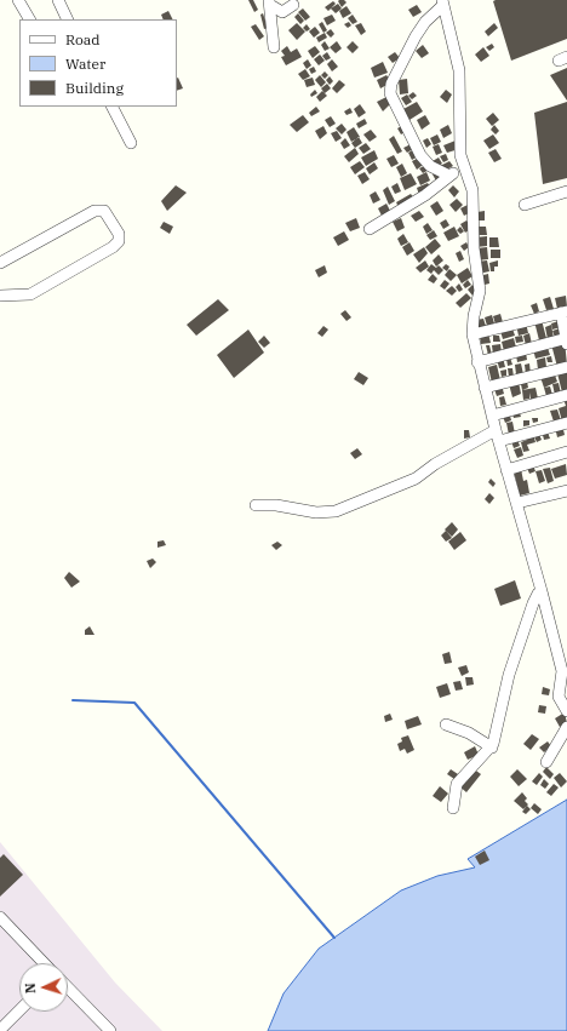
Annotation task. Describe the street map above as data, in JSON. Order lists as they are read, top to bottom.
{
  "legend": ["Road", "Water", "Building"],
  "north": "left"
}
